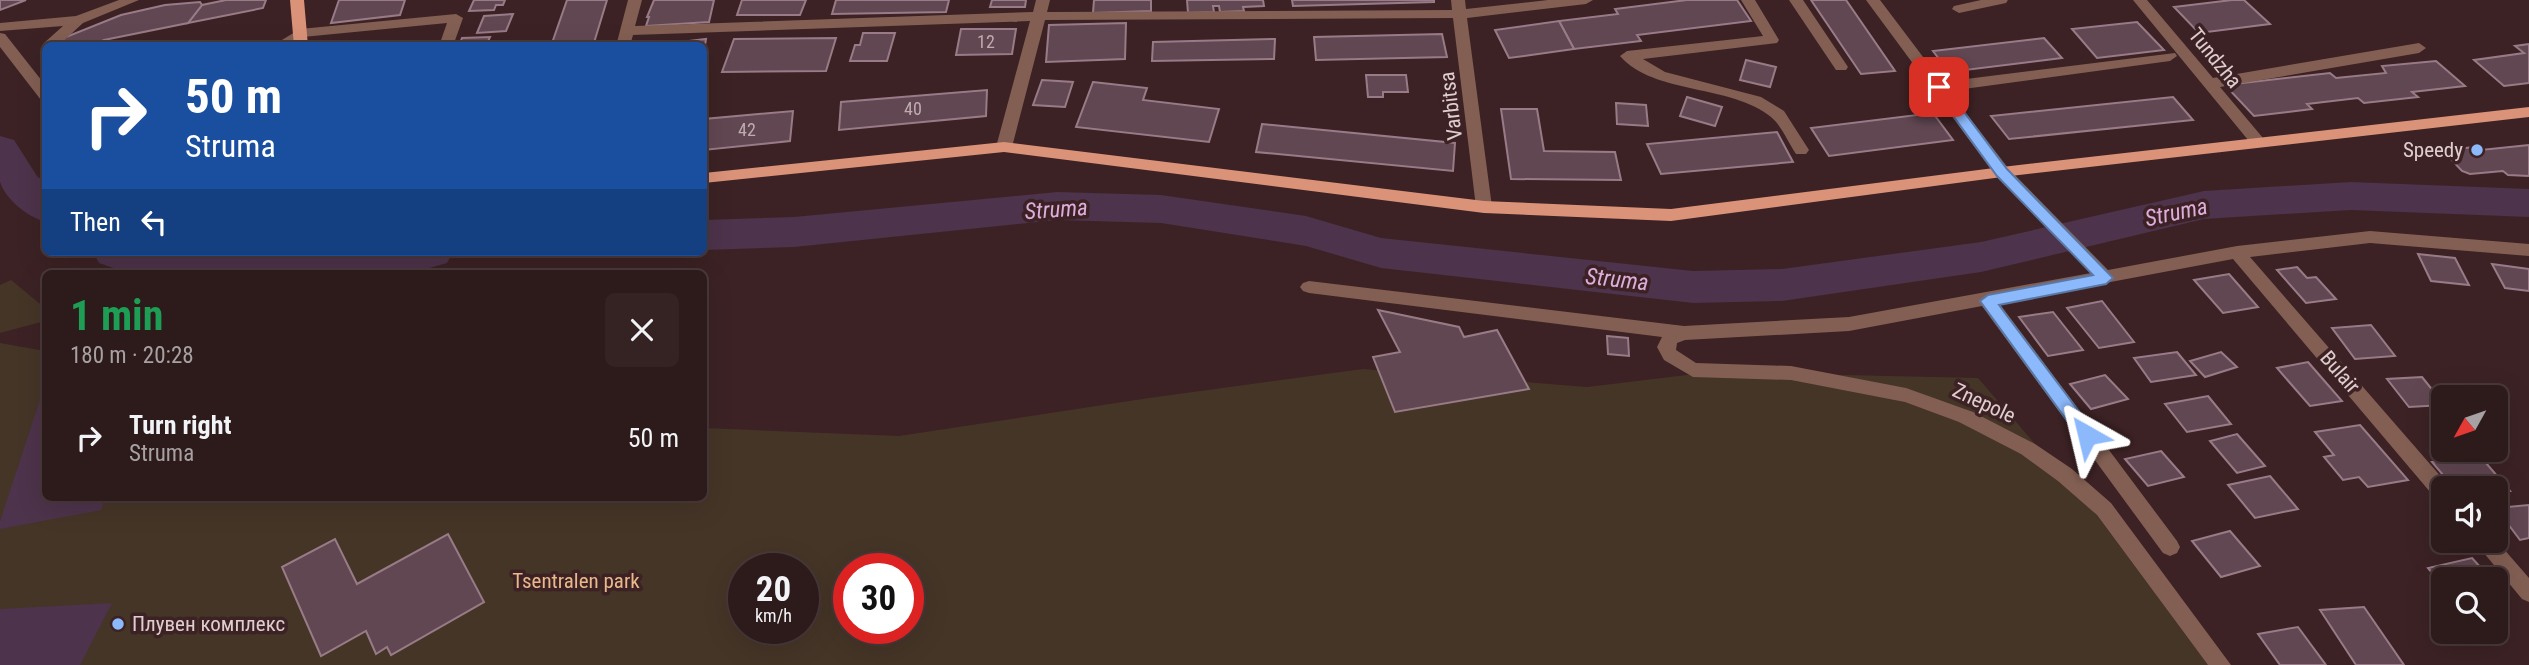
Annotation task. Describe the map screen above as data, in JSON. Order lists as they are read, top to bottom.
{
  "streets": {
    "street": [
      "Tundzha",
      "Varbitsa",
      "Bulair",
      "Znepole"
    ]
  },
  "water": ["Struma"],
  "parks": ["Tsentralen park"],
  "places": ["Speedy", "Плувен комплекс"],
  "house_numbers": ["12", "40", "42"],
  "north": "bottom left",
  "page": {
    "turn": ["50 m", "Struma"],
    "then": "Then",
    "heading": ["1 min", "180 m · 20:28"],
    "list": [
      {
        "name": "Turn right",
        "note": "Struma",
        "value": "50 m"
      }
    ],
    "speed": "20 km/h",
    "limit": "30"
  }
}
